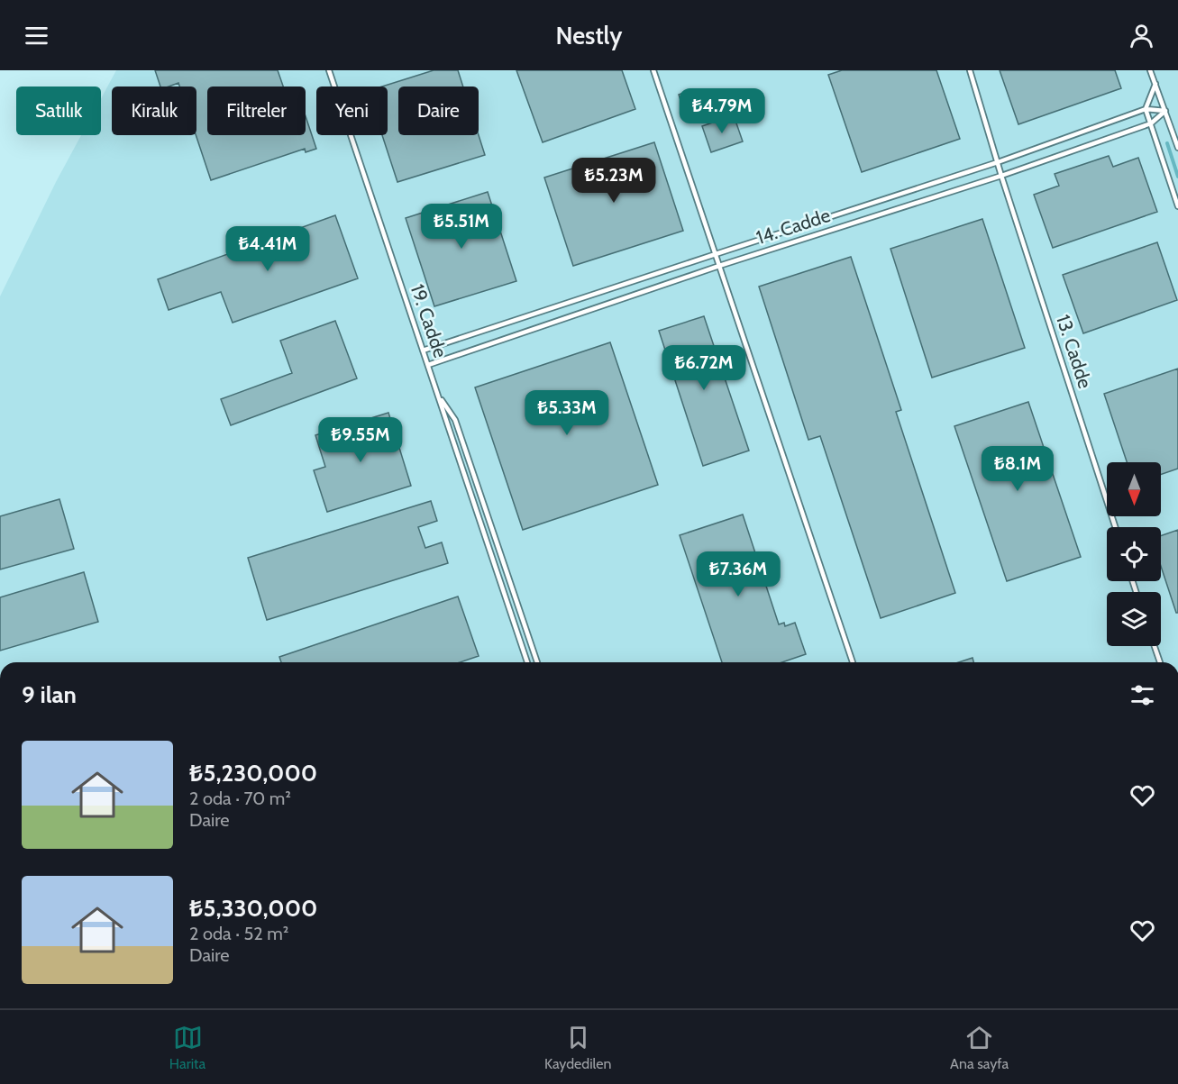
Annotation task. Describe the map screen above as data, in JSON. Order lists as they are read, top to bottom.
{
  "streets": {
    "lane": ["14. Cadde", "19. Cadde", "13. Cadde"]
  },
  "crossings": [
    ["14. Cadde", "19. Cadde"],
    ["14. Cadde", "13. Cadde"]
  ],
  "north": "bottom",
  "page": {
    "header": "Nestly",
    "chip": [
      "Satılık",
      "Kiralık",
      "Filtreler",
      "Yeni",
      "Daire"
    ],
    "price": [
      "₺4.79M",
      "₺5.23M",
      "₺5.51M",
      "₺4.41M",
      "₺6.72M",
      "₺5.33M",
      "₺9.55M",
      "₺8.1M",
      "₺7.36M"
    ],
    "heading": "9 ilan",
    "list": [
      {
        "name": "₺5,230,000",
        "note": "2 oda · 70 m² · Daire"
      },
      {
        "name": "₺5,330,000",
        "note": "2 oda · 52 m² · Daire"
      }
    ],
    "tabs": ["Harita", "Kaydedilen", "Ana sayfa"]
  }
}
